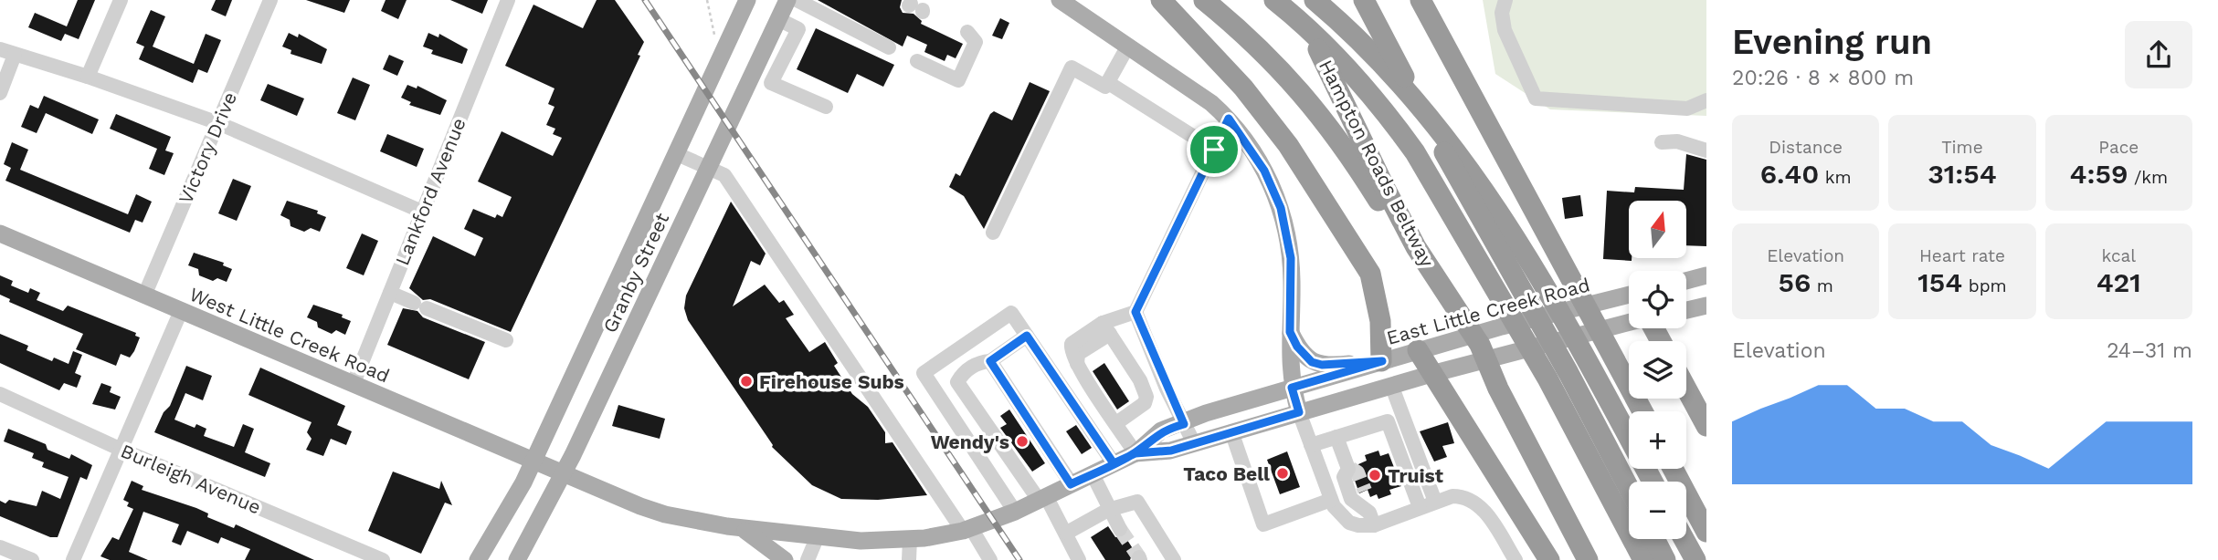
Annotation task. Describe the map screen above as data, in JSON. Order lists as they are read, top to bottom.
{
  "streets": {
    "highway": ["Hampton Roads Beltway"],
    "main road": ["Granby Street", "East Little Creek Road", "West Little Creek Road"],
    "street": ["Victory Drive", "Lankford Avenue", "Burleigh Avenue"]
  },
  "crossings": [
    ["Victory Drive", "West Little Creek Road"],
    ["Lankford Avenue", "West Little Creek Road"],
    ["Granby Street", "East Little Creek Road"],
    ["Granby Street", "West Little Creek Road"],
    ["East Little Creek Road", "West Little Creek Road"]
  ],
  "places": [
    "Firehouse Subs",
    "Wendy's",
    "Taco Bell",
    "Truist"
  ],
  "north": "top",
  "page": {
    "heading": ["Evening run", "20:26 · 8 × 800 m"],
    "stats": [
      ["Distance", "6.40 km"],
      ["Time", "31:54"],
      ["Pace", "4:59 /km"],
      ["Elevation", "56 m"],
      ["Heart rate", "154 bpm"],
      ["kcal", "421"]
    ],
    "map_buttons": ["+", "−"],
    "chart": ["Elevation", "24–31 m"]
  }
}
